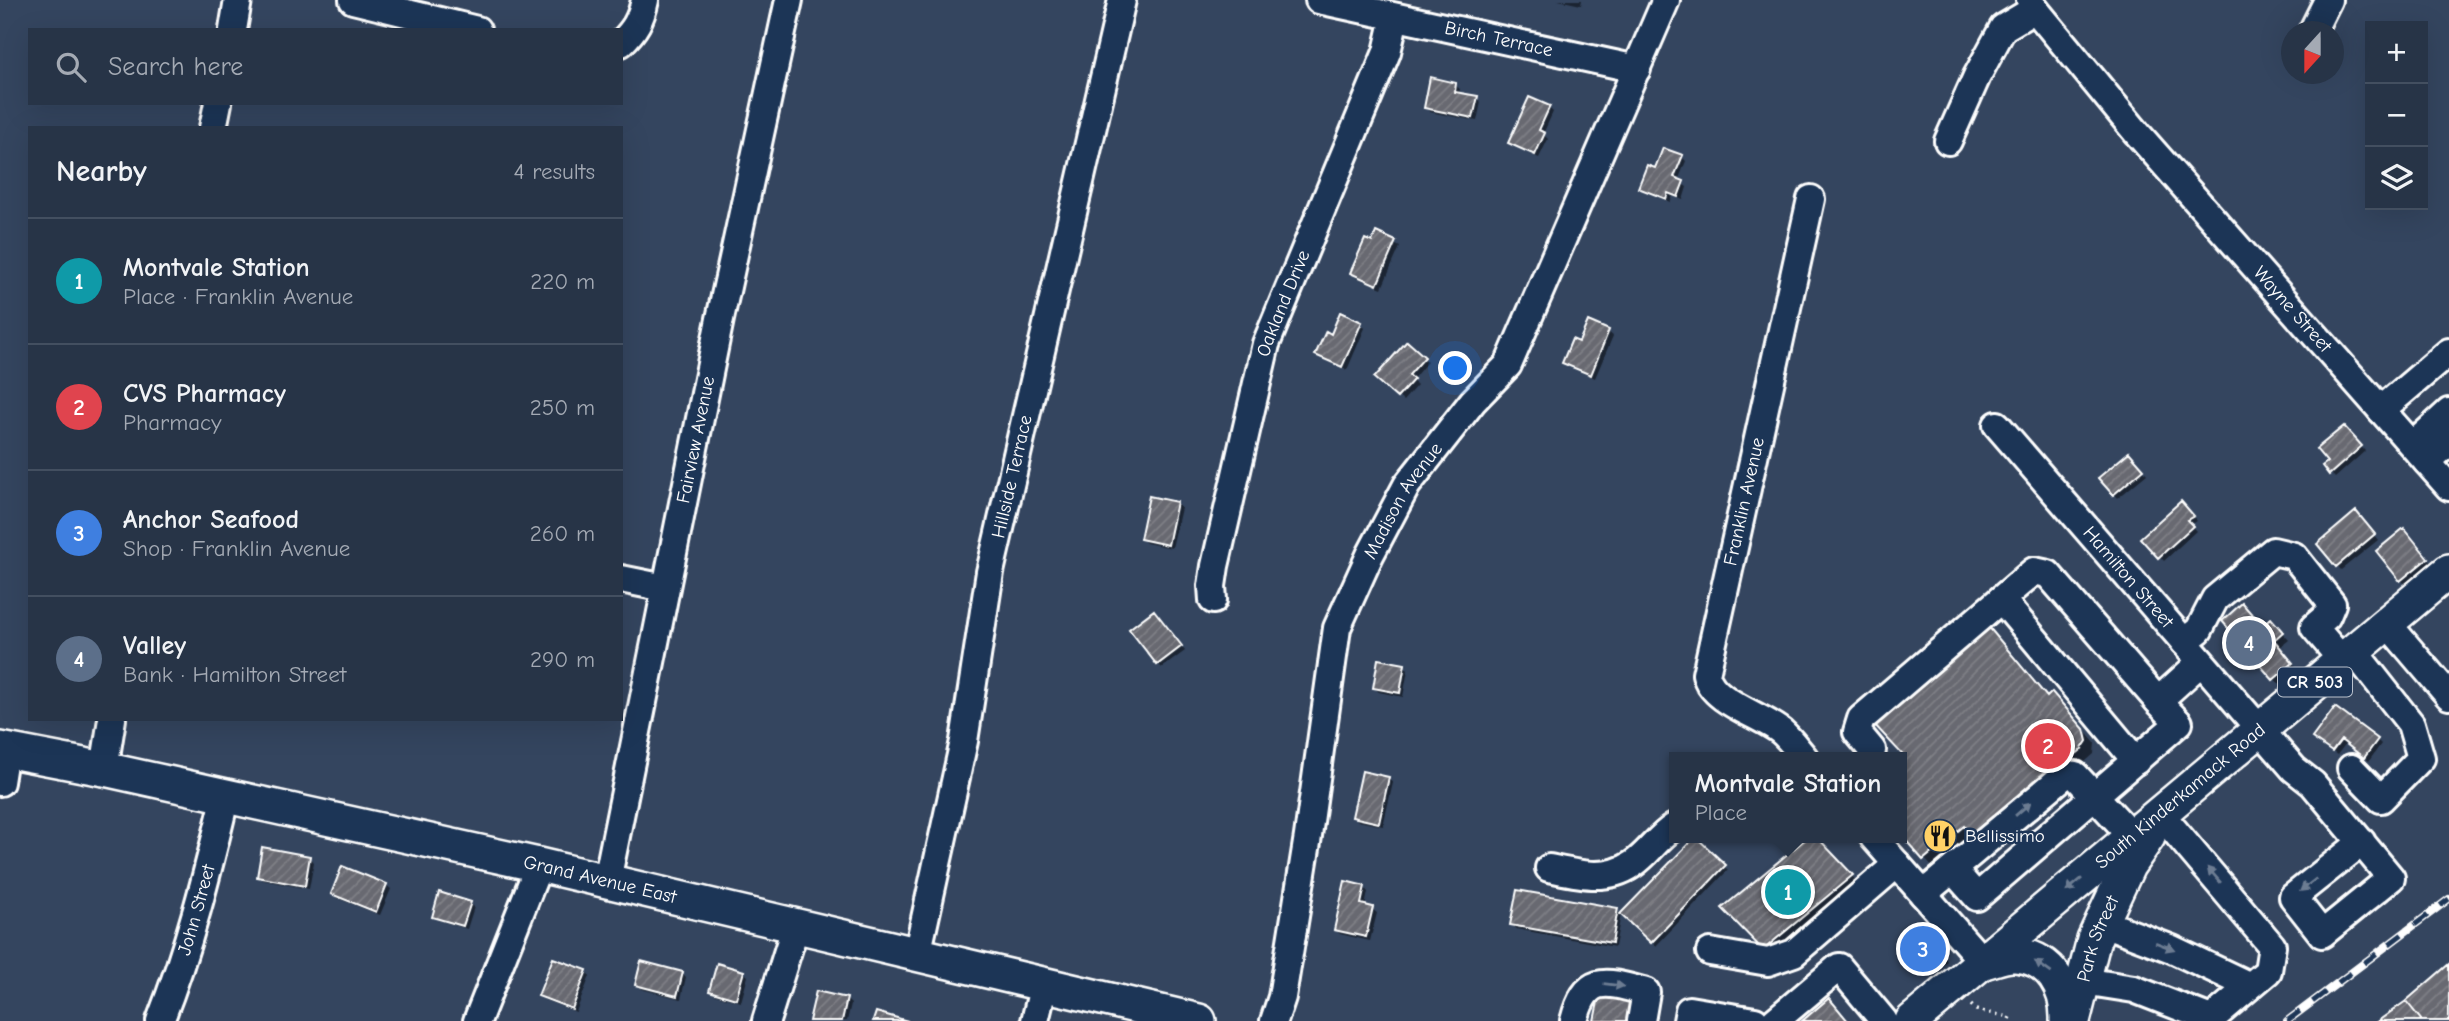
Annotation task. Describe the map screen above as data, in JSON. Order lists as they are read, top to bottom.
{
  "streets": {
    "main road": [
      "CR 503",
      "South Kinderkamack Road",
      "Grand Avenue East",
      "Park Street"
    ],
    "street": [
      "Birch Terrace",
      "Oakland Drive",
      "Wayne Street",
      "Fairview Avenue",
      "Hillside Terrace",
      "Madison Avenue",
      "Franklin Avenue",
      "Hamilton Street",
      "John Street"
    ]
  },
  "crossings": [
    ["Birch Terrace", "Oakland Drive"],
    ["Birch Terrace", "Madison Avenue"],
    ["Fairview Avenue", "Grand Avenue East"],
    ["Hillside Terrace", "Grand Avenue East"],
    ["Hamilton Street", "South Kinderkamack Road"],
    ["South Kinderkamack Road", "Park Street"],
    ["Grand Avenue East", "John Street"]
  ],
  "places": {
    "restaurant": ["Bellissimo"]
  },
  "north": "bottom",
  "page": {
    "map_buttons": ["+", "−"],
    "search": "Search here",
    "heading": ["Nearby", "4 results"],
    "list": [
      {
        "mark": "1",
        "name": "Montvale Station",
        "note": "Place · Franklin Avenue",
        "value": "220 m"
      },
      {
        "mark": "2",
        "name": "CVS Pharmacy",
        "note": "Pharmacy",
        "value": "250 m"
      },
      {
        "mark": "3",
        "name": "Anchor Seafood",
        "note": "Shop · Franklin Avenue",
        "value": "260 m"
      },
      {
        "mark": "4",
        "name": "Valley",
        "note": "Bank · Hamilton Street",
        "value": "290 m"
      }
    ],
    "pins": [
      "4",
      "2",
      "1",
      "3"
    ],
    "popup": ["Montvale Station", "Place"]
  }
}
